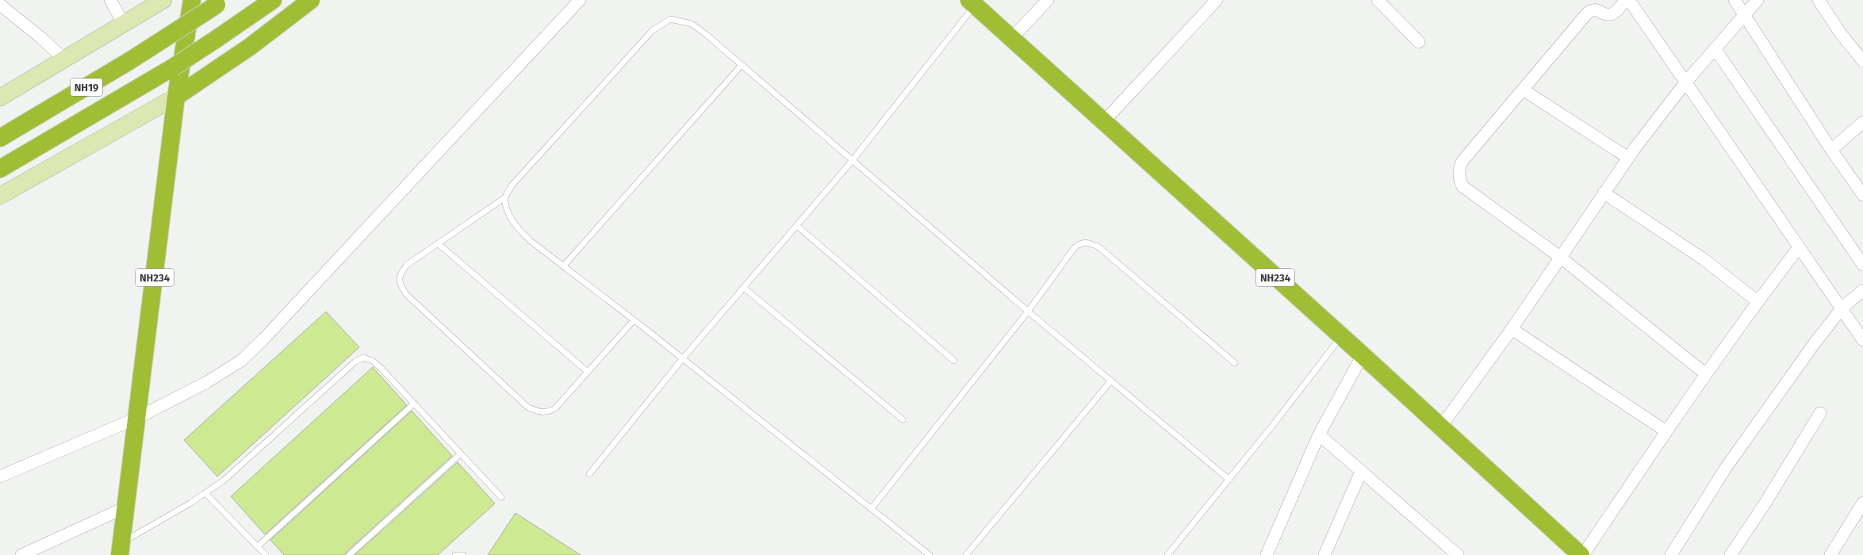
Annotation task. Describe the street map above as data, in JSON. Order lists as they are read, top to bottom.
{
  "streets": {
    "highway": ["NH19", "NH234"]
  }
}
